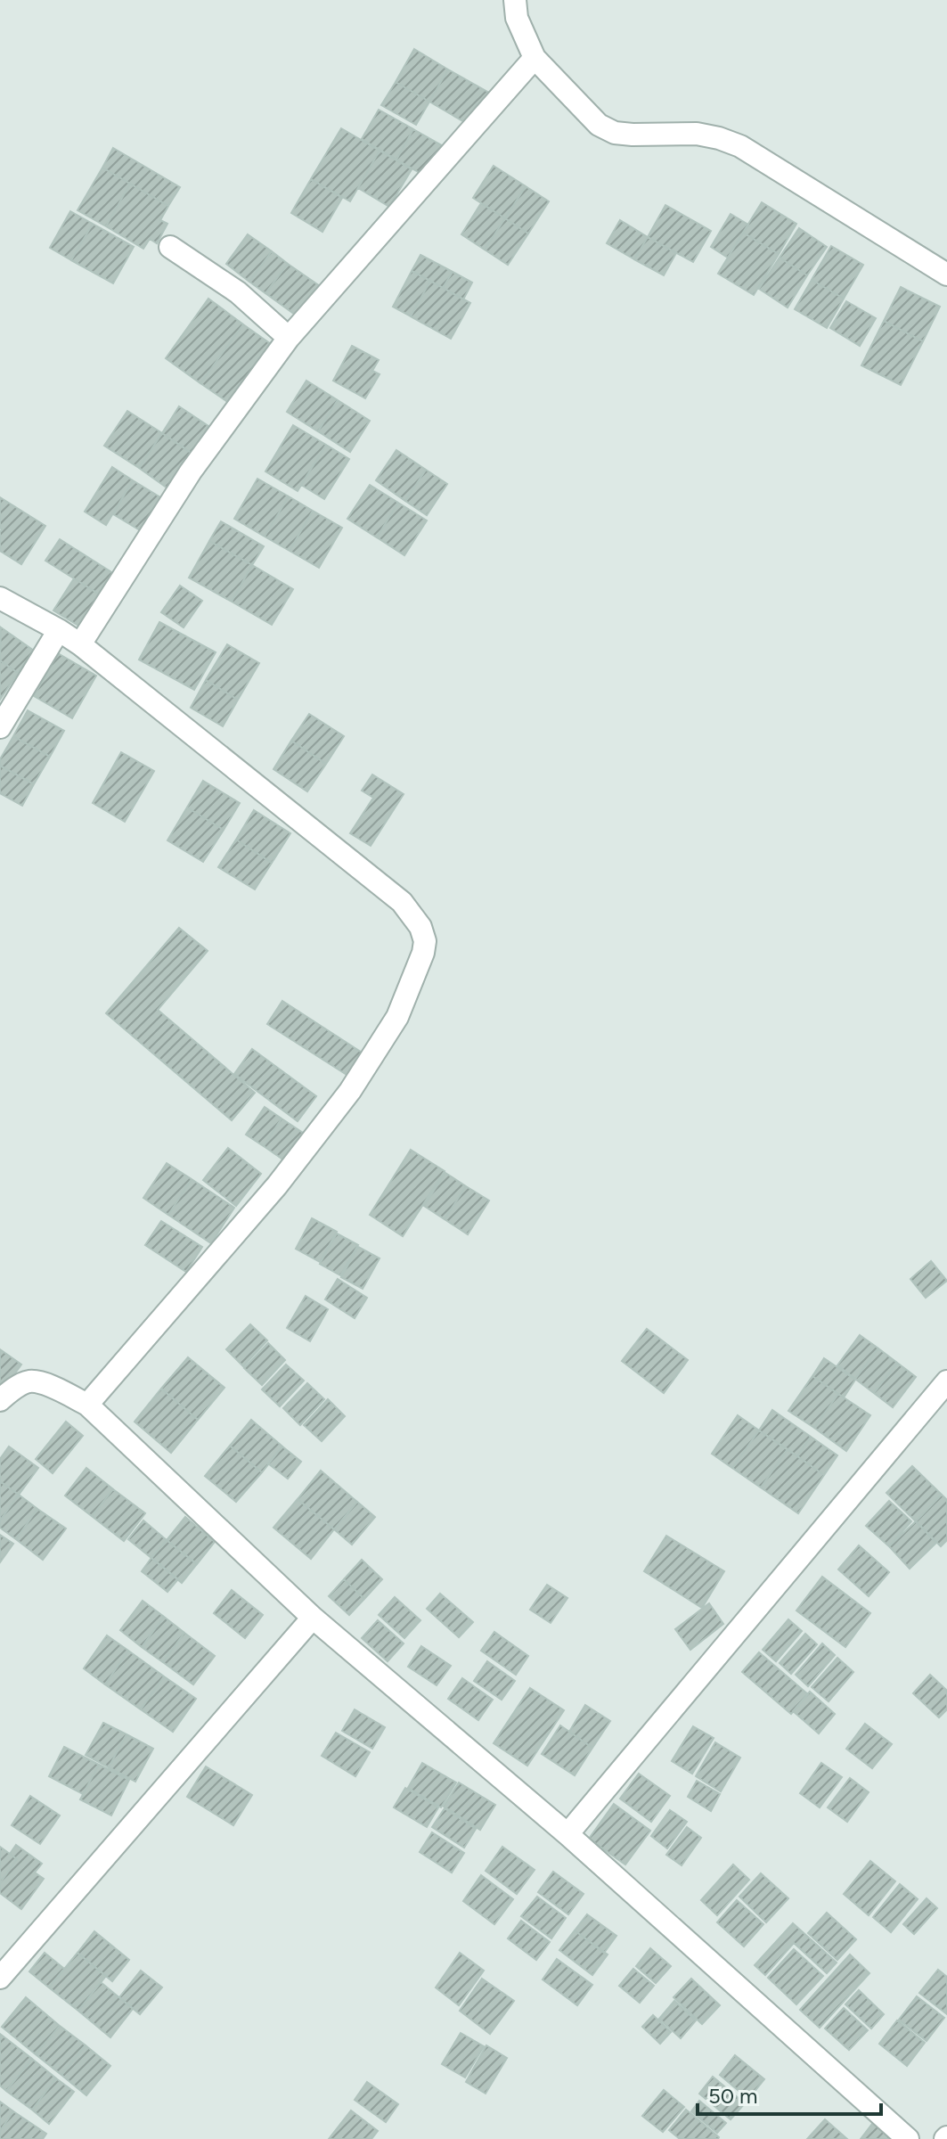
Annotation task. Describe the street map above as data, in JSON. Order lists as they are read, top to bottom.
{
  "scale_bar": "50 m"
}
